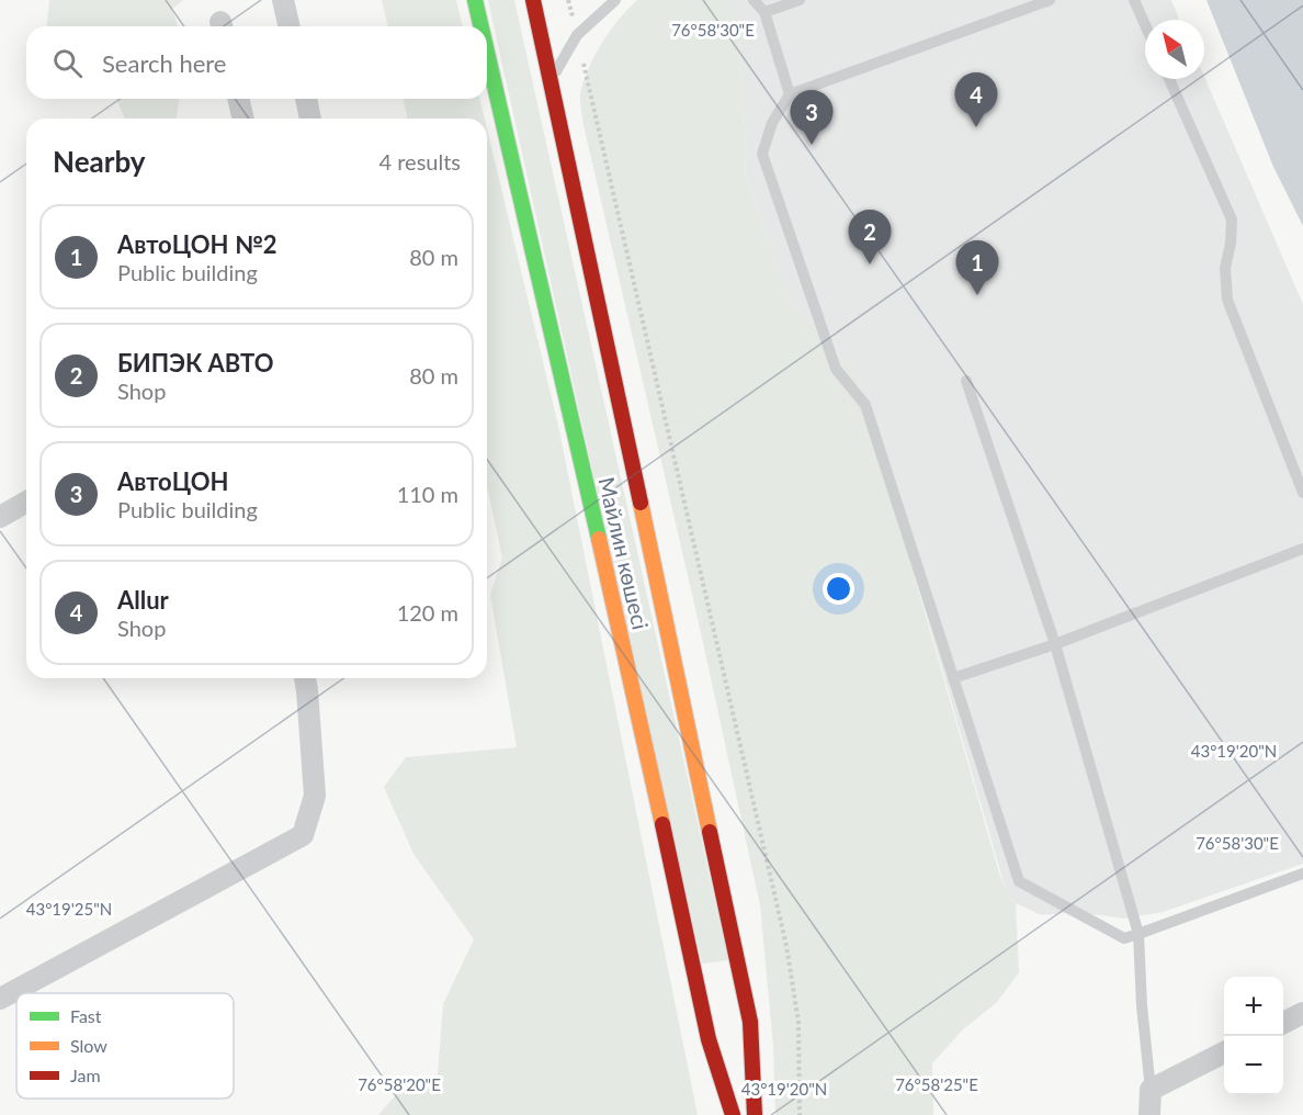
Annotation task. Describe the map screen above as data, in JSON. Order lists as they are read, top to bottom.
{
  "streets": {
    "main road": ["Майлин көшесі"]
  },
  "legend": ["Fast", "Slow", "Jam"],
  "north": "top left",
  "page": {
    "search": "Search here",
    "pins": [
      "4",
      "3",
      "2",
      "1"
    ],
    "heading": ["Nearby", "4 results"],
    "list": [
      {
        "mark": "1",
        "name": "АвтоЦОН №2",
        "note": "Public building",
        "value": "80 m"
      },
      {
        "mark": "2",
        "name": "БИПЭК АВТО",
        "note": "Shop",
        "value": "80 m"
      },
      {
        "mark": "3",
        "name": "АвтоЦОН",
        "note": "Public building",
        "value": "110 m"
      },
      {
        "mark": "4",
        "name": "Allur",
        "note": "Shop",
        "value": "120 m"
      }
    ],
    "map_buttons": ["+", "−"]
  },
  "coordinates": [
    "76°58'30\"E",
    "43°19'20\"N",
    "43°19'25\"N",
    "76°58'20\"E",
    "76°58'25\"E"
  ]
}
